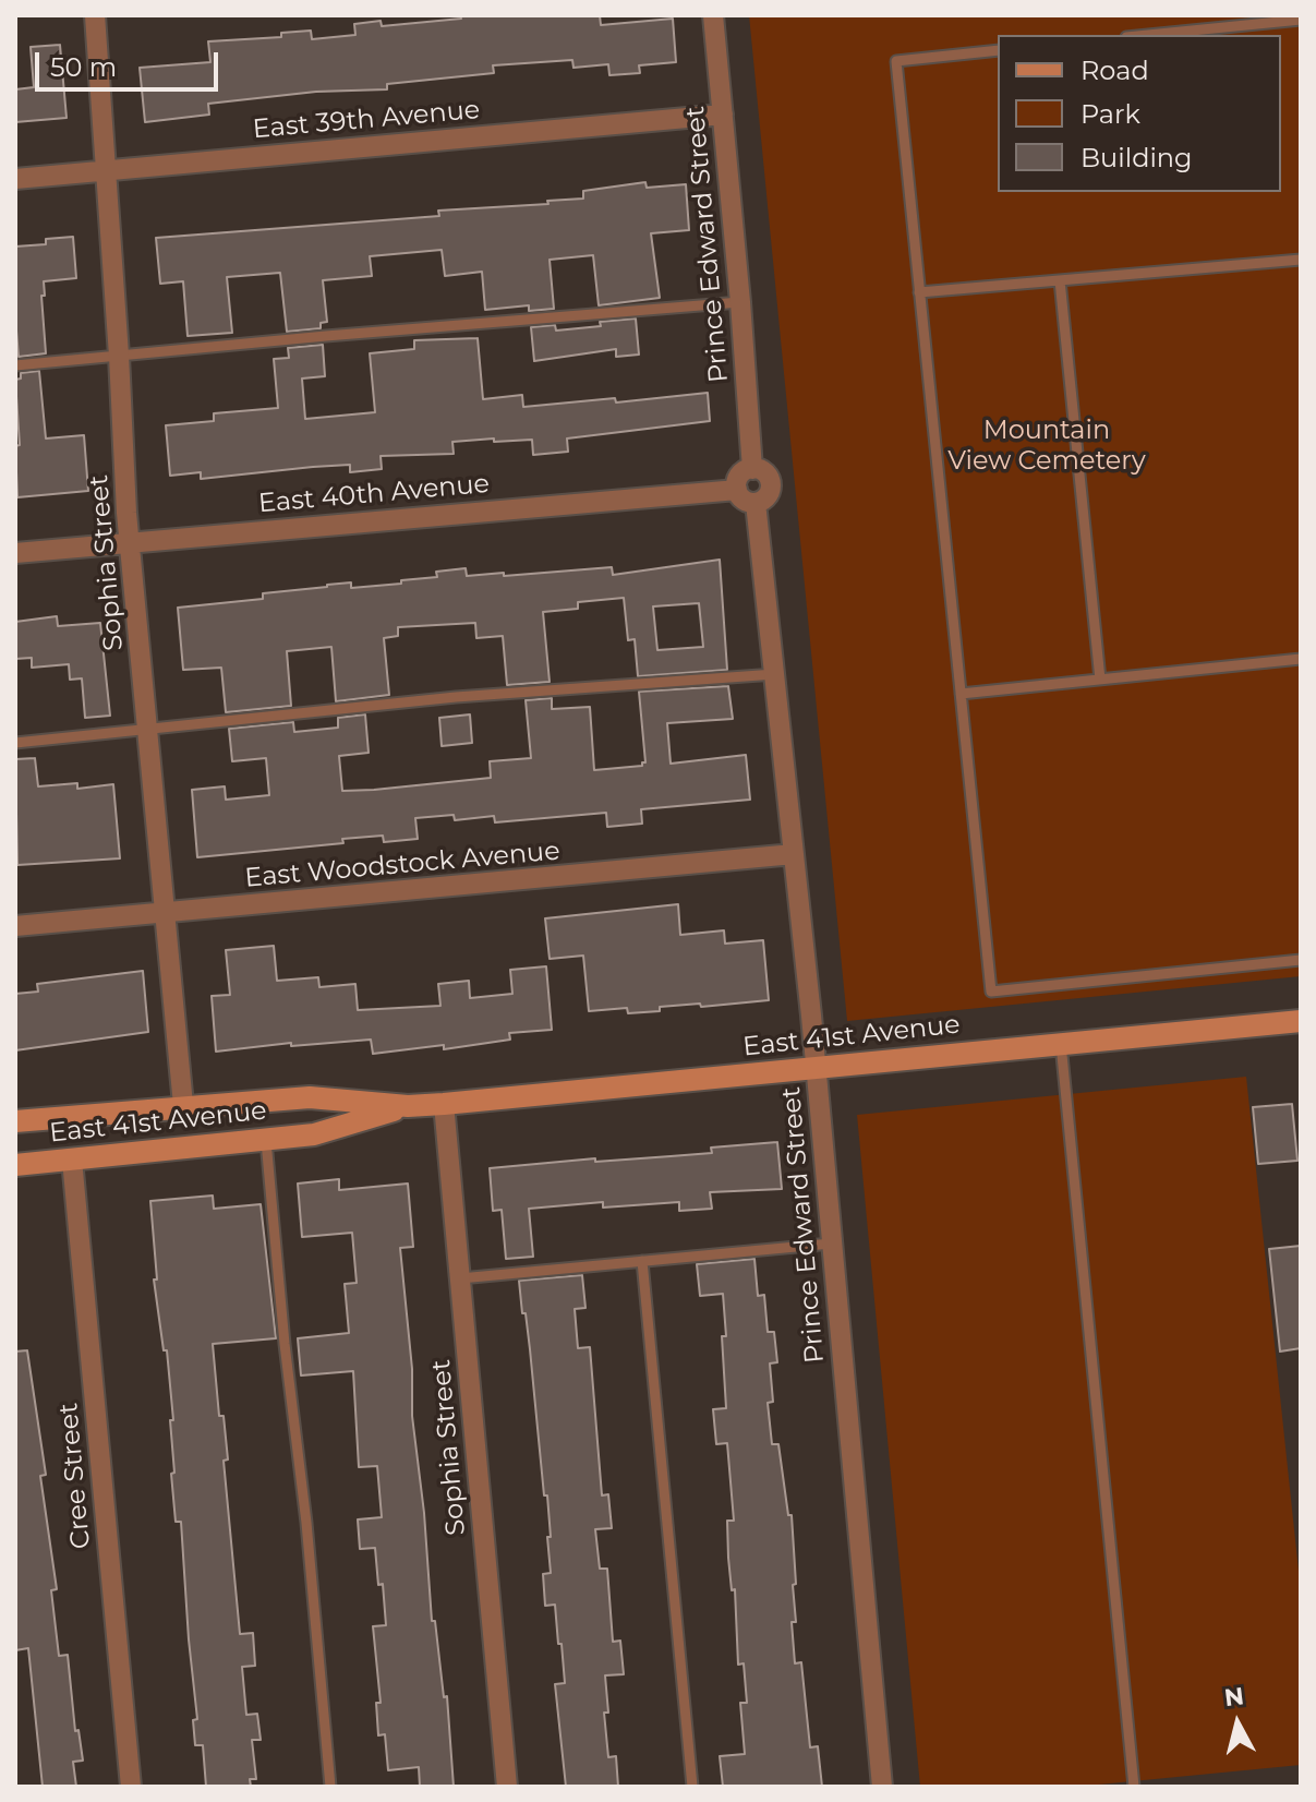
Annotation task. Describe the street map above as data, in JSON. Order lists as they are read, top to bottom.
{
  "streets": {
    "main road": ["East 41st Avenue"],
    "street": [
      "East 39th Avenue",
      "Prince Edward Street",
      "East 40th Avenue",
      "Sophia Street",
      "East Woodstock Avenue",
      "Cree Street"
    ]
  },
  "crossings": [
    ["East 39th Avenue", "Prince Edward Street"],
    ["East 39th Avenue", "Sophia Street"],
    ["Prince Edward Street", "East 40th Avenue"],
    ["Prince Edward Street", "East Woodstock Avenue"],
    ["Prince Edward Street", "East 41st Avenue"],
    ["East 40th Avenue", "Sophia Street"],
    ["Sophia Street", "East Woodstock Avenue"],
    ["Sophia Street", "East 41st Avenue"],
    ["East 41st Avenue", "Cree Street"]
  ],
  "parks": ["Mountain View Cemetery"],
  "legend": ["Road", "Park", "Building"],
  "scale_bar": "50 m",
  "north": "top"
}
